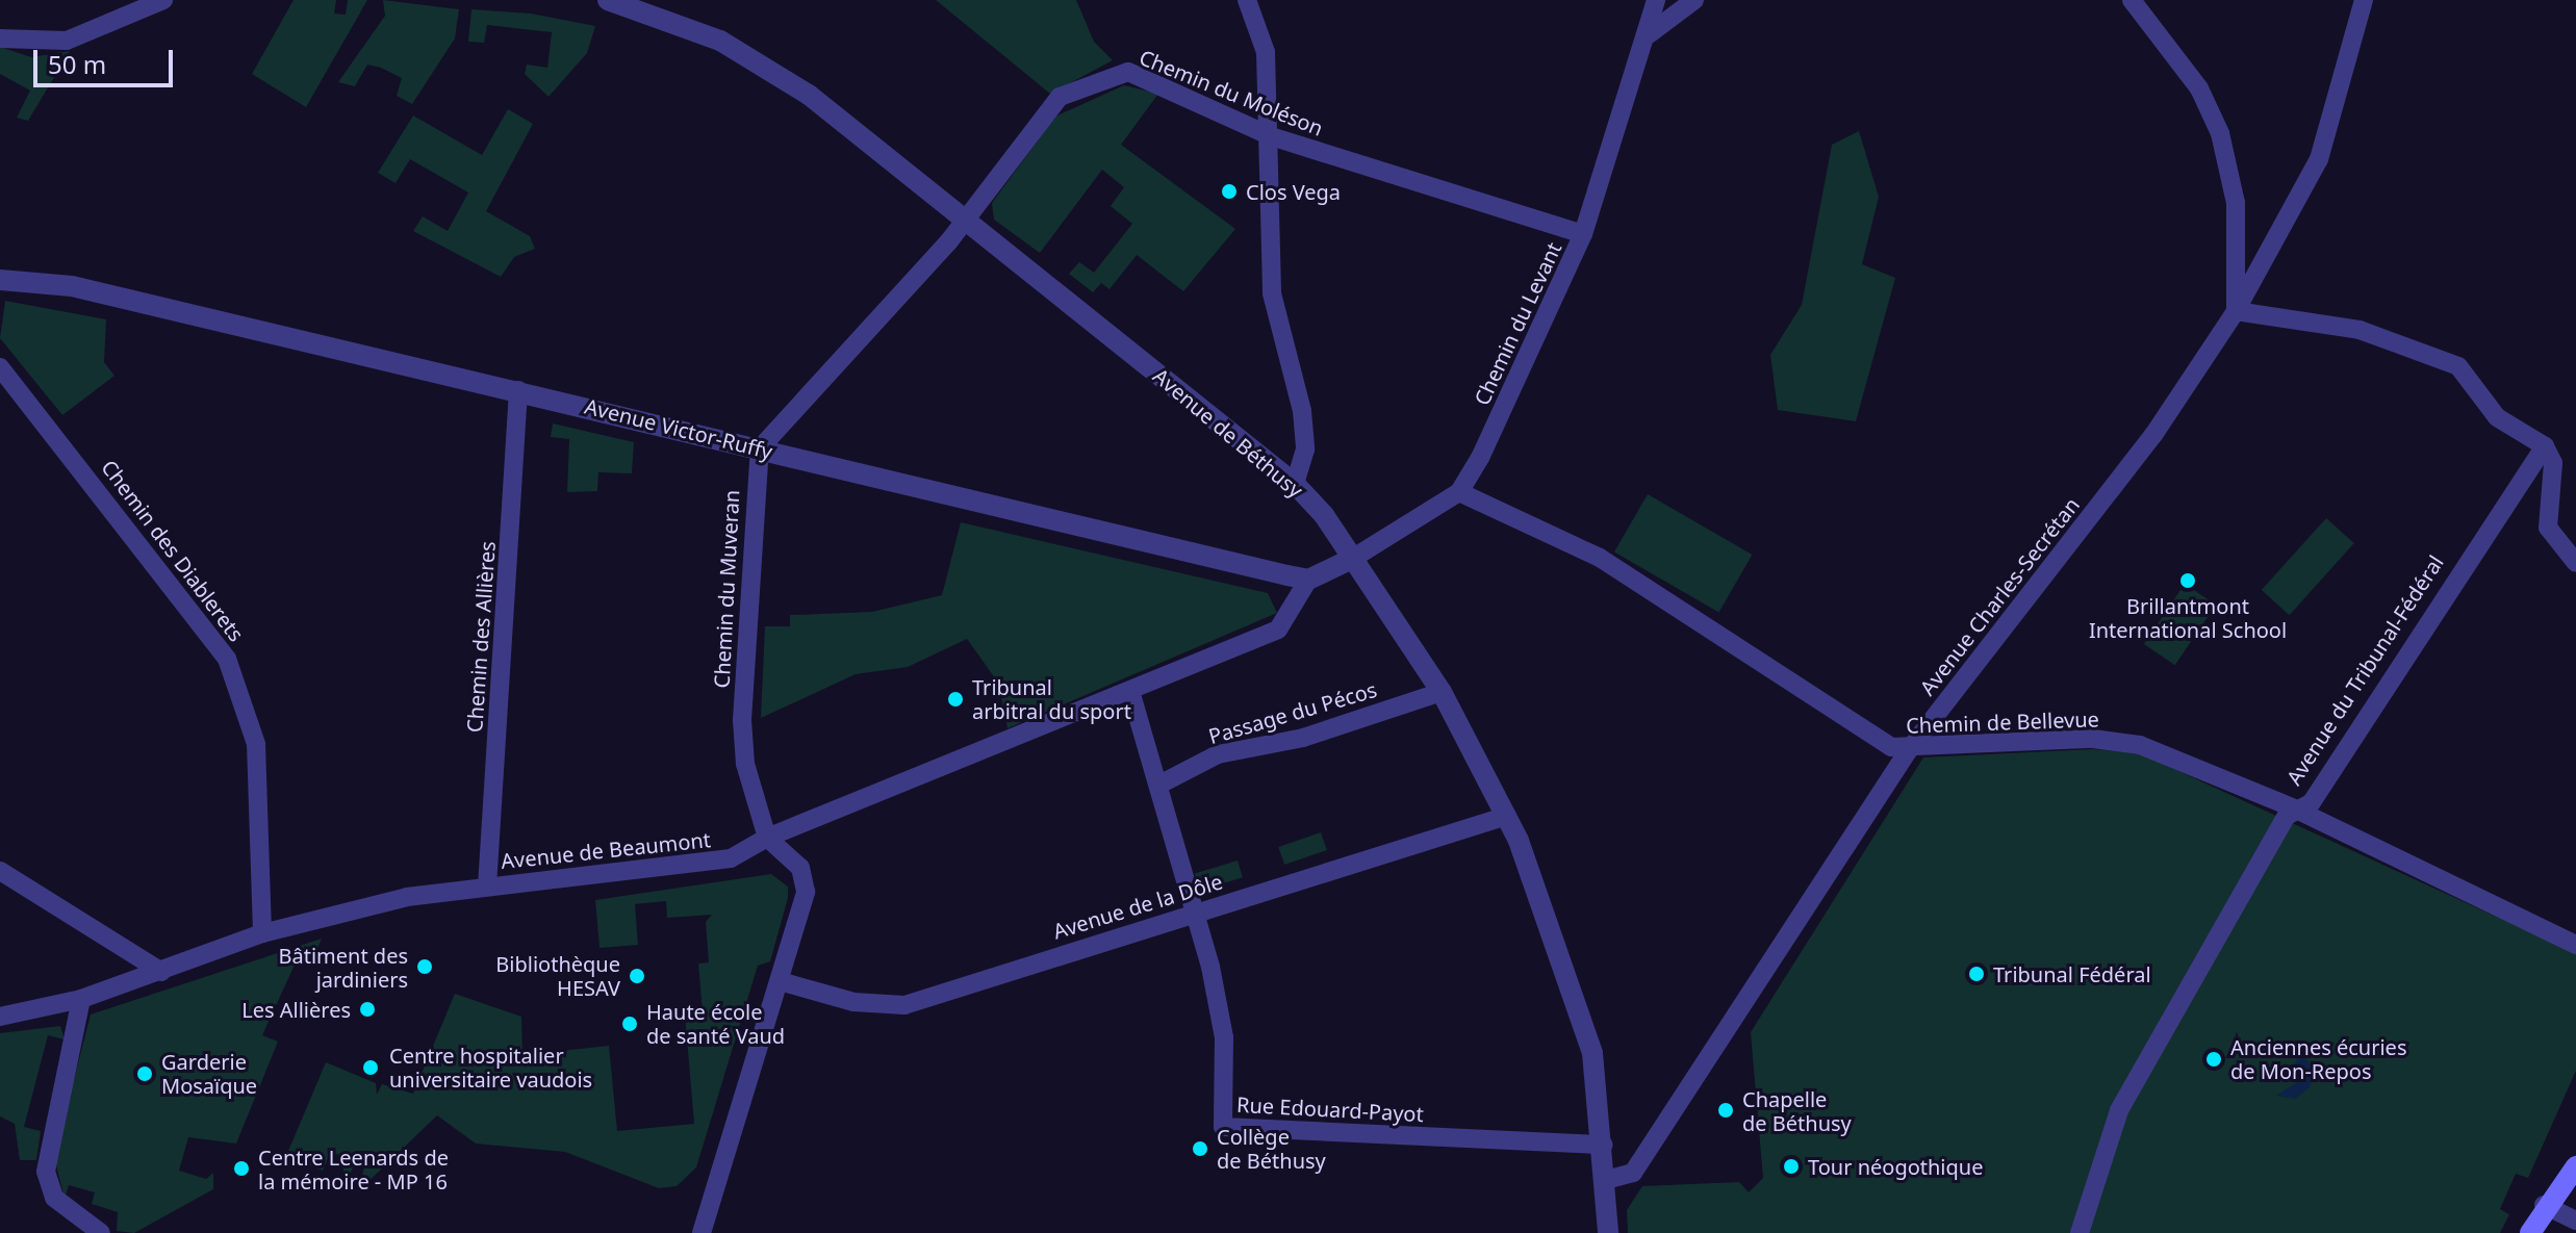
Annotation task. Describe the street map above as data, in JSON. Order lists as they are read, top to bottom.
{
  "streets": {
    "street": [
      "Chemin du Moléson",
      "Chemin du Levant",
      "Avenue Victor-Ruffy",
      "Avenue de Béthusy",
      "Chemin des Diablerets",
      "Chemin du Muveran",
      "Avenue Charles-Secrétan",
      "Chemin des Allières",
      "Avenue du Tribunal-Fédéral",
      "Passage du Pécos",
      "Chemin de Bellevue",
      "Avenue de Beaumont",
      "Avenue de la Dôle",
      "Rue Edouard-Payot"
    ]
  },
  "crossings": [
    ["Chemin du Moléson", "Chemin du Levant"],
    ["Chemin du Moléson", "Avenue de Béthusy"],
    ["Chemin du Levant", "Chemin de Bellevue"],
    ["Avenue Victor-Ruffy", "Chemin du Muveran"],
    ["Avenue Victor-Ruffy", "Chemin des Allières"],
    ["Avenue Victor-Ruffy", "Avenue de Beaumont"],
    ["Avenue de Béthusy", "Avenue Charles-Secrétan"],
    ["Avenue de Béthusy", "Passage du Pécos"],
    ["Avenue de Béthusy", "Avenue de la Dôle"],
    ["Avenue de Béthusy", "Rue Edouard-Payot"],
    ["Chemin des Diablerets", "Avenue de Beaumont"],
    ["Chemin du Muveran", "Avenue de Beaumont"],
    ["Avenue Charles-Secrétan", "Chemin de Bellevue"],
    ["Chemin des Allières", "Avenue de Beaumont"],
    ["Avenue du Tribunal-Fédéral", "Chemin de Bellevue"],
    ["Avenue de la Dôle", "Rue Edouard-Payot"]
  ],
  "places": [
    "Clos Vega",
    "Brillantmont International School",
    "Tribunal arbitral du sport",
    "Bâtiment des jardiniers",
    "Tribunal Fédéral",
    "Bibliothèque HESAV",
    "Les Allières",
    "Haute école de santé Vaud",
    "Anciennes écuries de Mon-Repos",
    "Centre hospitalier universitaire vaudois",
    "Garderie Mosaïque",
    "Chapelle de Béthusy",
    "Collège de Béthusy",
    "Tour néogothique",
    "Centre Leenards de la mémoire - MP 16"
  ],
  "scale_bar": "50 m"
}
